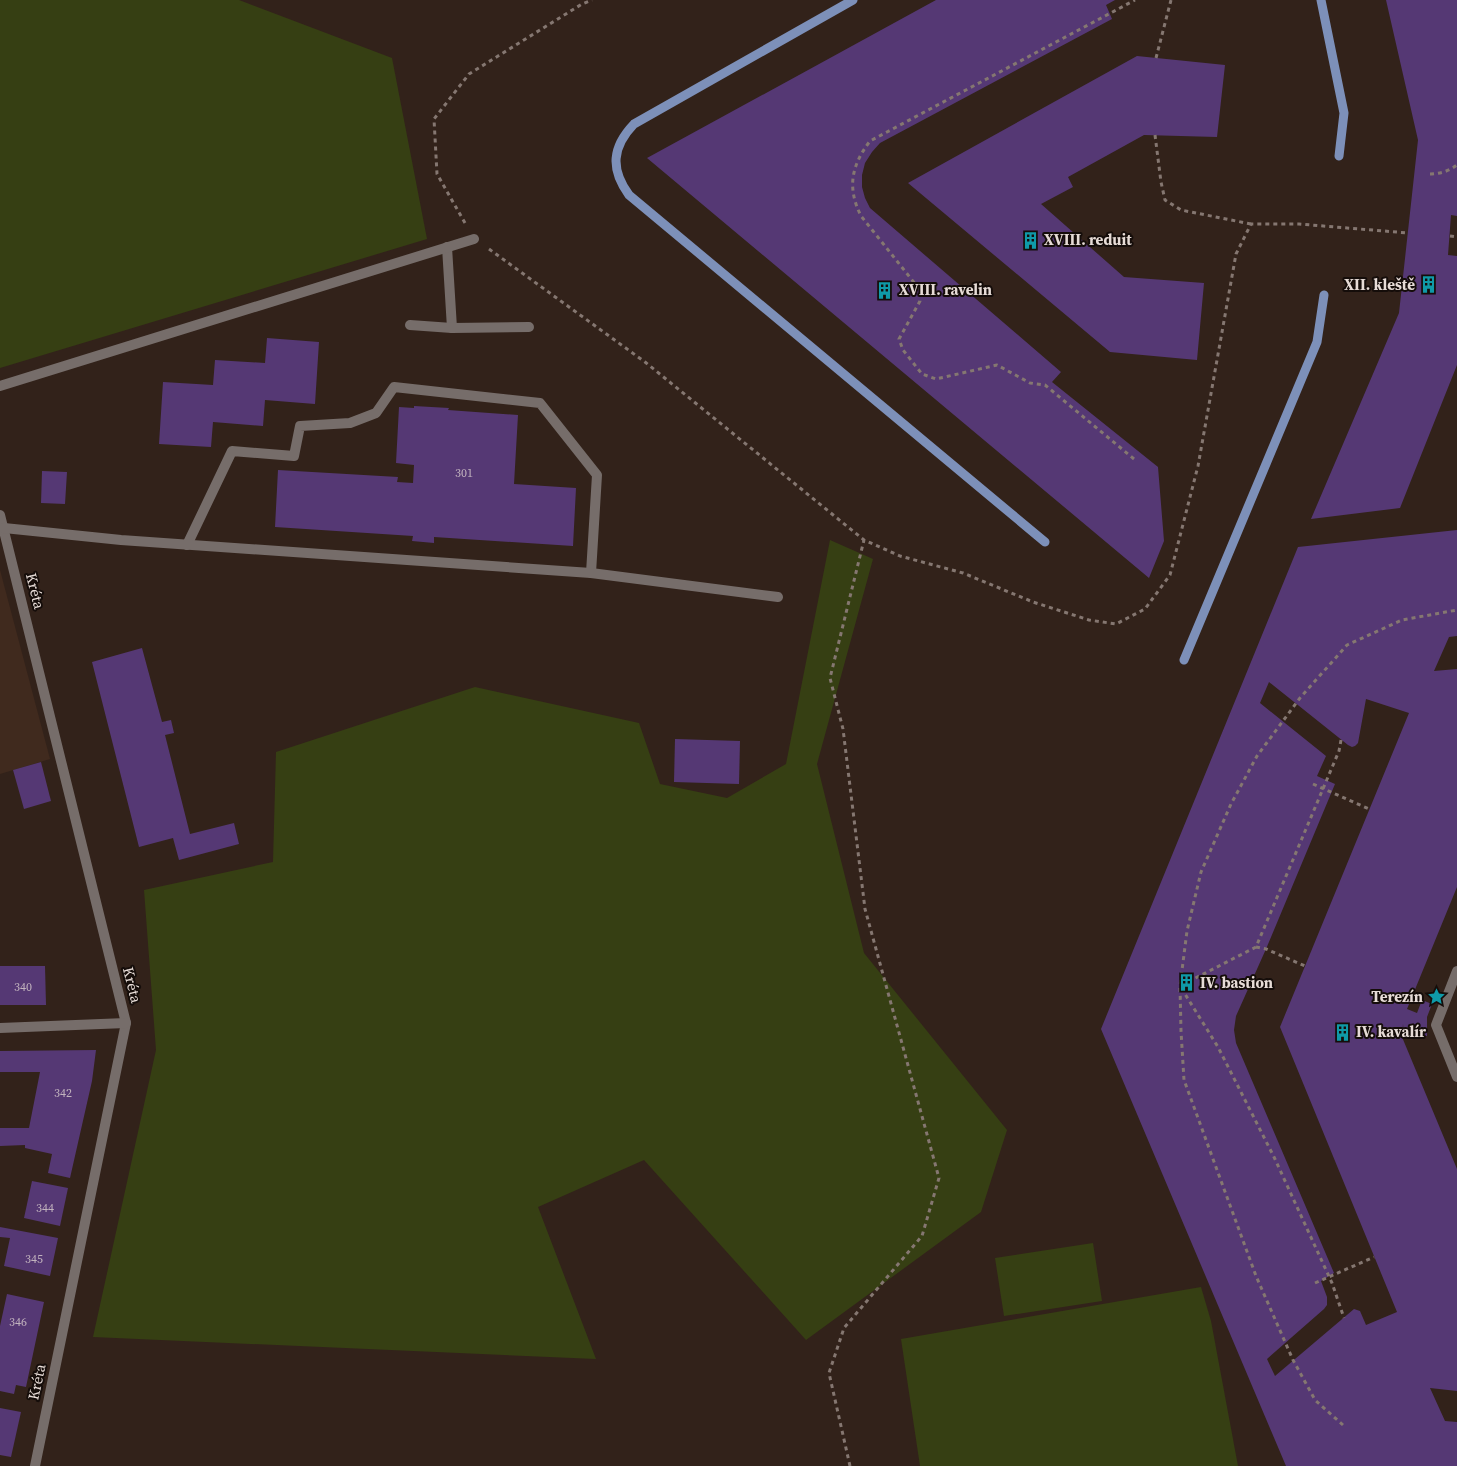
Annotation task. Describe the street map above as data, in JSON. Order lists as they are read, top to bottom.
{
  "streets": {
    "street": ["Kréta"]
  },
  "places": {
    "building": [
      "XVIII. reduit",
      "XII. kleště",
      "XVIII. ravelin",
      "IV. bastion",
      "IV. kavalír"
    ],
    "place": ["Terezín"]
  },
  "house_numbers": [
    "301",
    "340",
    "342",
    "344",
    "345",
    "346"
  ]
}
